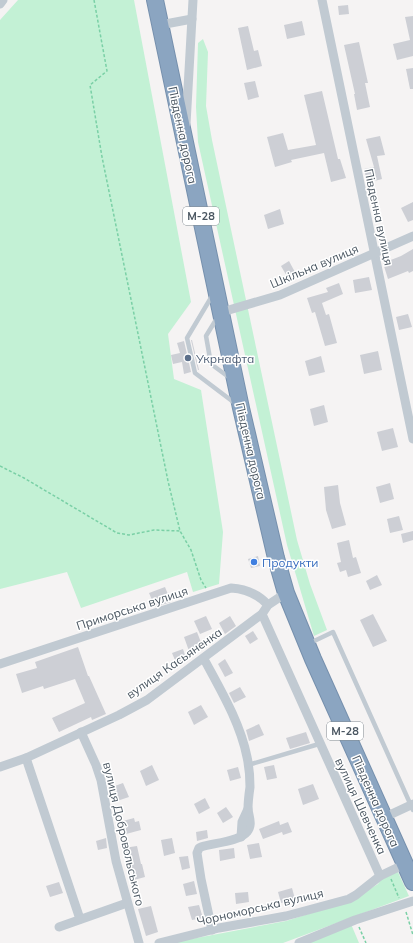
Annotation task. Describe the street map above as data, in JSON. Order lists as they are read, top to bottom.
{
  "streets": {
    "highway": ["Південна дорога", "М-28"],
    "street": [
      "Південна вулиця",
      "Шкільна вулиця",
      "Приморська вулиця",
      "вулиця Касьяненка",
      "вулиця Шевченка",
      "вулиця Добровольського",
      "Чорноморська вулиця"
    ]
  },
  "crossings": [
    ["Південна дорога", "Шкільна вулиця"],
    ["Південна дорога", "вулиця Касьяненка"],
    ["Південна дорога", "Чорноморська вулиця"],
    ["Південна вулиця", "Шкільна вулиця"],
    ["Приморська вулиця", "вулиця Касьяненка"],
    ["вулиця Касьяненка", "вулиця Шевченка"],
    ["вулиця Касьяненка", "вулиця Добровольського"],
    ["вулиця Шевченка", "Чорноморська вулиця"]
  ],
  "places": ["Укрнафта", "Продукти"]
}
